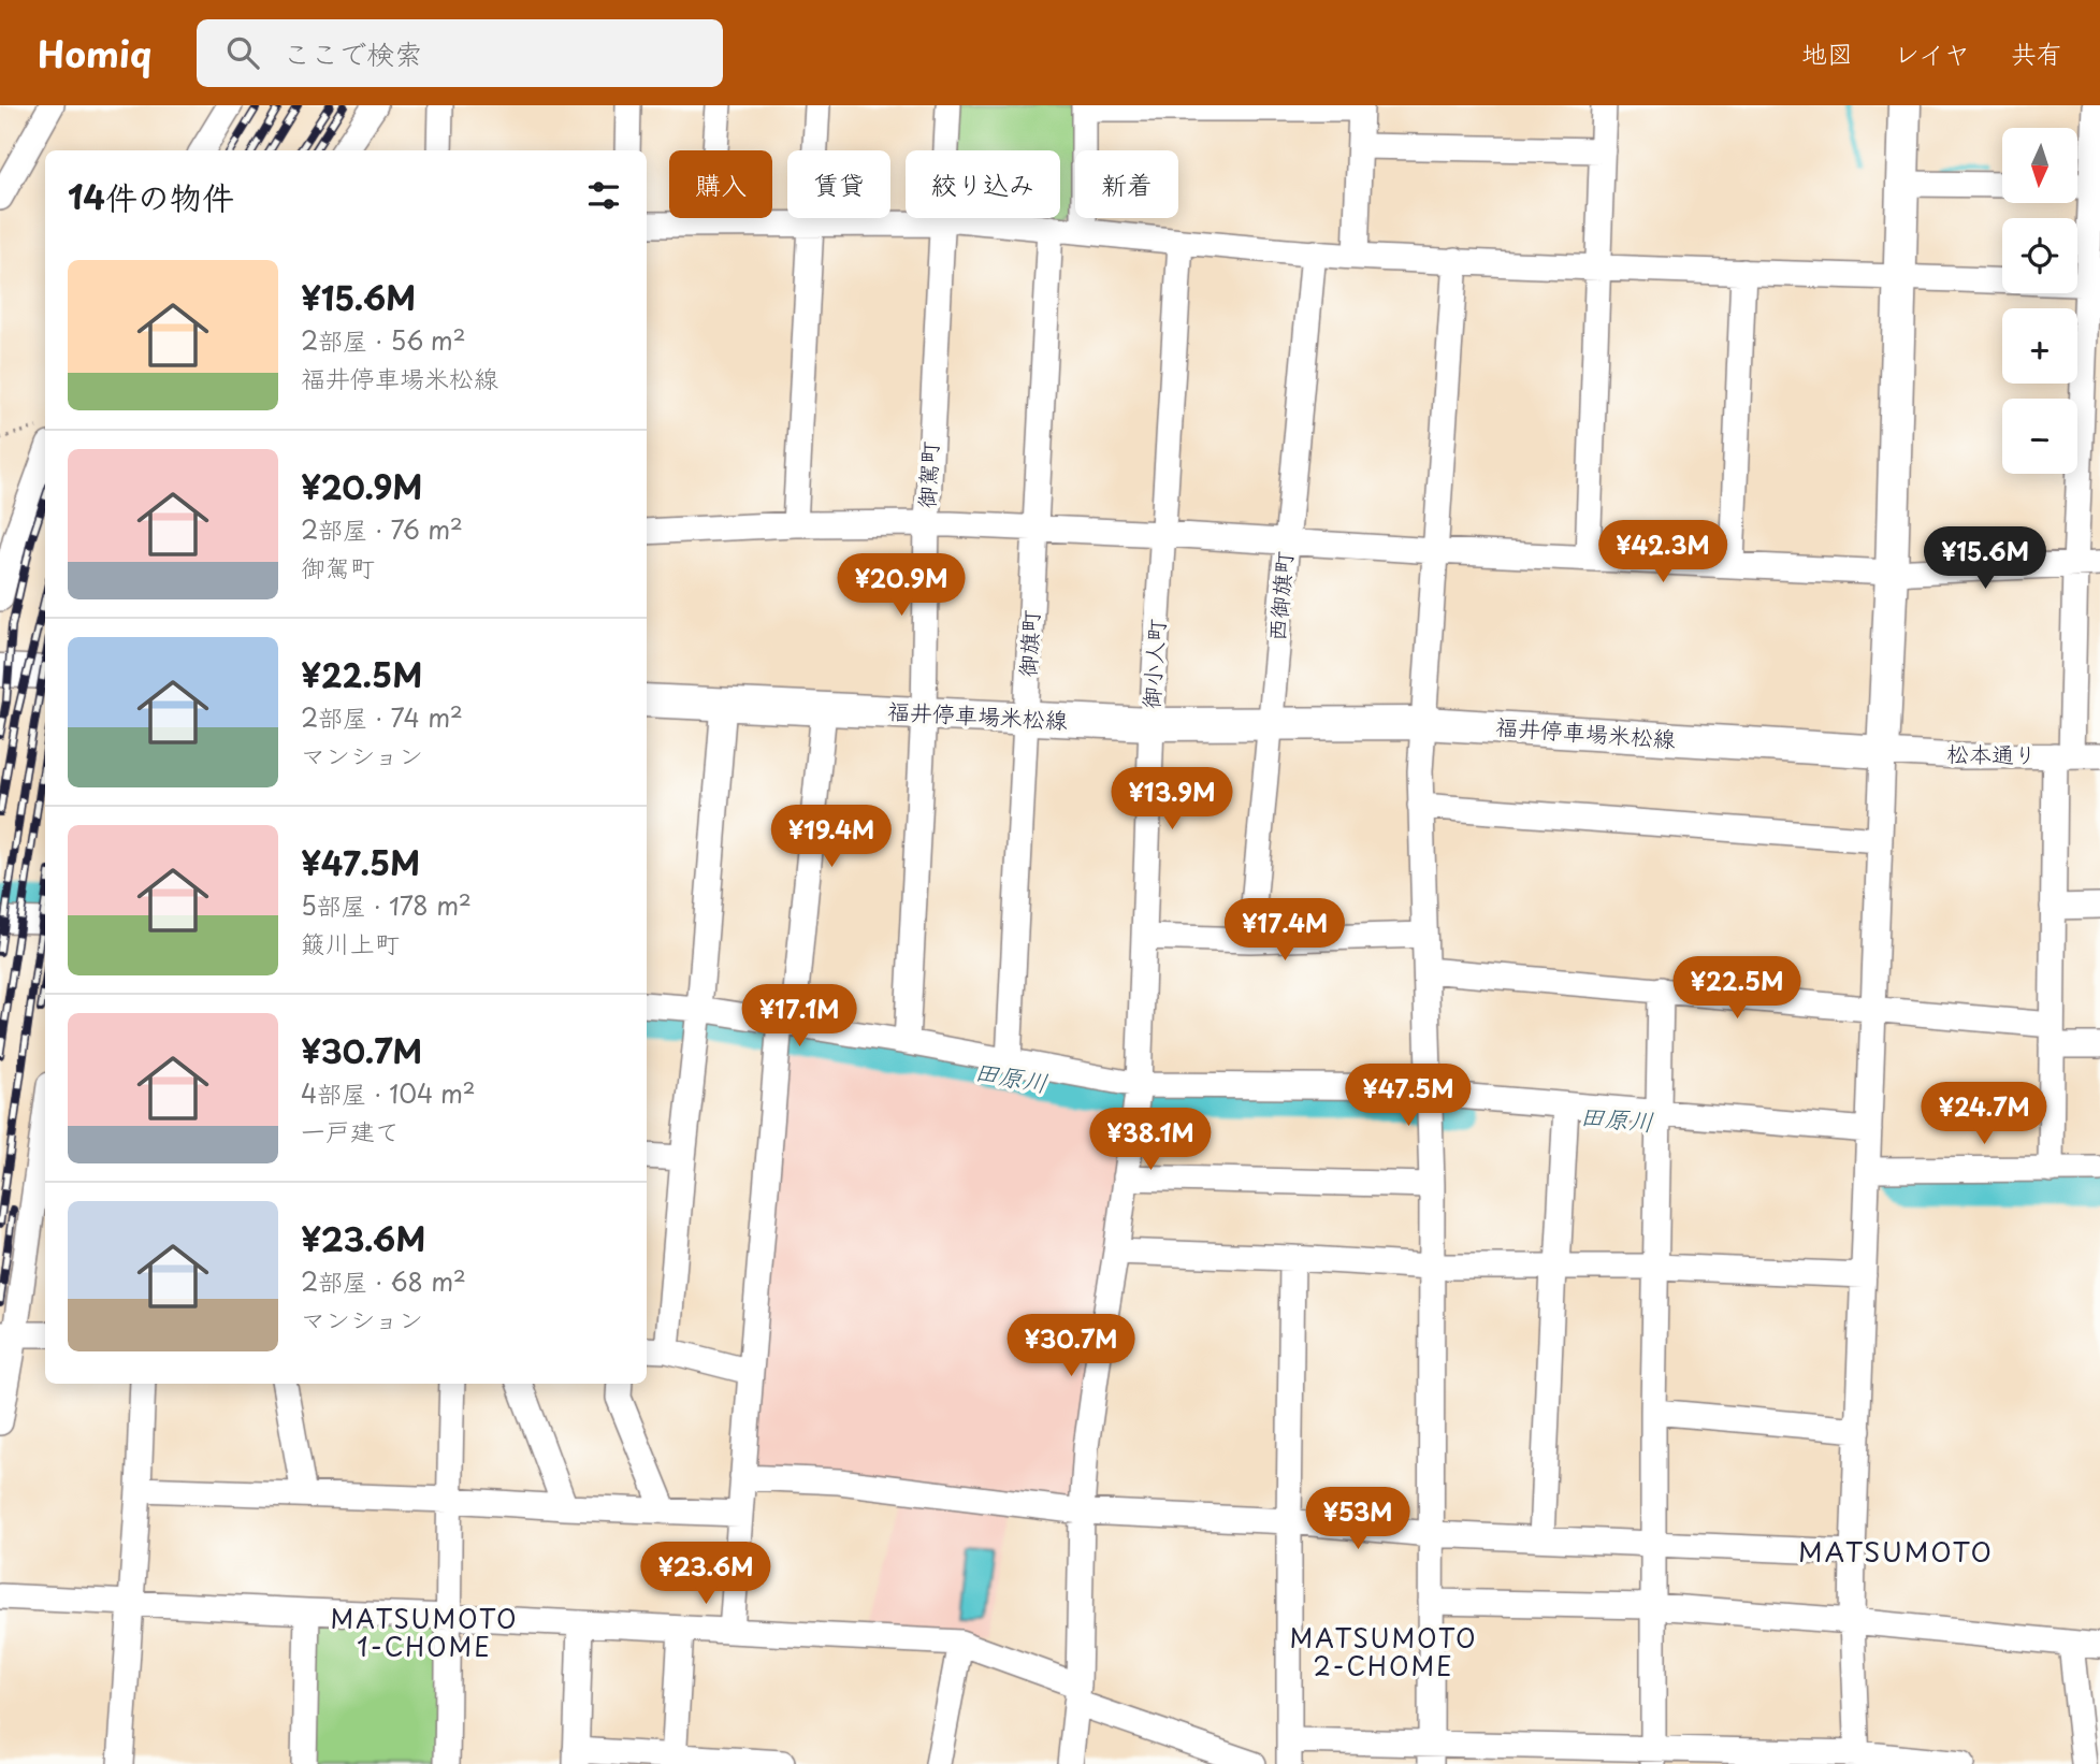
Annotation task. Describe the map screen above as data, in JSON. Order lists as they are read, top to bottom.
{
  "streets": {
    "main road": ["福井停車場米松線"],
    "street": [
      "御駕町",
      "西御旗町",
      "御旗町",
      "御小人町",
      "松本通り"
    ]
  },
  "crossings": [
    ["御駕町", "福井停車場米松線"],
    ["西御旗町", "福井停車場米松線"],
    ["御旗町", "福井停車場米松線"],
    ["御小人町", "福井停車場米松線"],
    ["福井停車場米松線", "松本通り"]
  ],
  "districts": ["MATSUMOTO", "MATSUMOTO 1-CHOME", "MATSUMOTO 2-CHOME"],
  "water": ["田原川"],
  "north": "bottom",
  "page": {
    "header": "Homiq",
    "search": "ここで検索",
    "nav": ["地図", "レイヤ", "共有"],
    "map_buttons": ["+", "−"],
    "chip": [
      "購入",
      "賃貸",
      "絞り込み",
      "新着"
    ],
    "heading": "14件の物件",
    "list": [
      {
        "name": "¥15.6M",
        "note": "2部屋 · 56 m² · 福井停車場米松線"
      },
      {
        "name": "¥20.9M",
        "note": "2部屋 · 76 m² · 御駕町"
      },
      {
        "name": "¥22.5M",
        "note": "2部屋 · 74 m² · マンション"
      },
      {
        "name": "¥47.5M",
        "note": "5部屋 · 178 m² · 簸川上町"
      },
      {
        "name": "¥30.7M",
        "note": "4部屋 · 104 m² · 一戸建て"
      },
      {
        "name": "¥23.6M",
        "note": "2部屋 · 68 m² · マンション"
      }
    ],
    "price": [
      "¥42.3M",
      "¥15.6M",
      "¥20.9M",
      "¥13.9M",
      "¥19.4M",
      "¥17.4M",
      "¥22.5M",
      "¥17.1M",
      "¥47.5M",
      "¥24.7M",
      "¥38.1M",
      "¥30.7M",
      "¥53M",
      "¥23.6M"
    ]
  }
}
